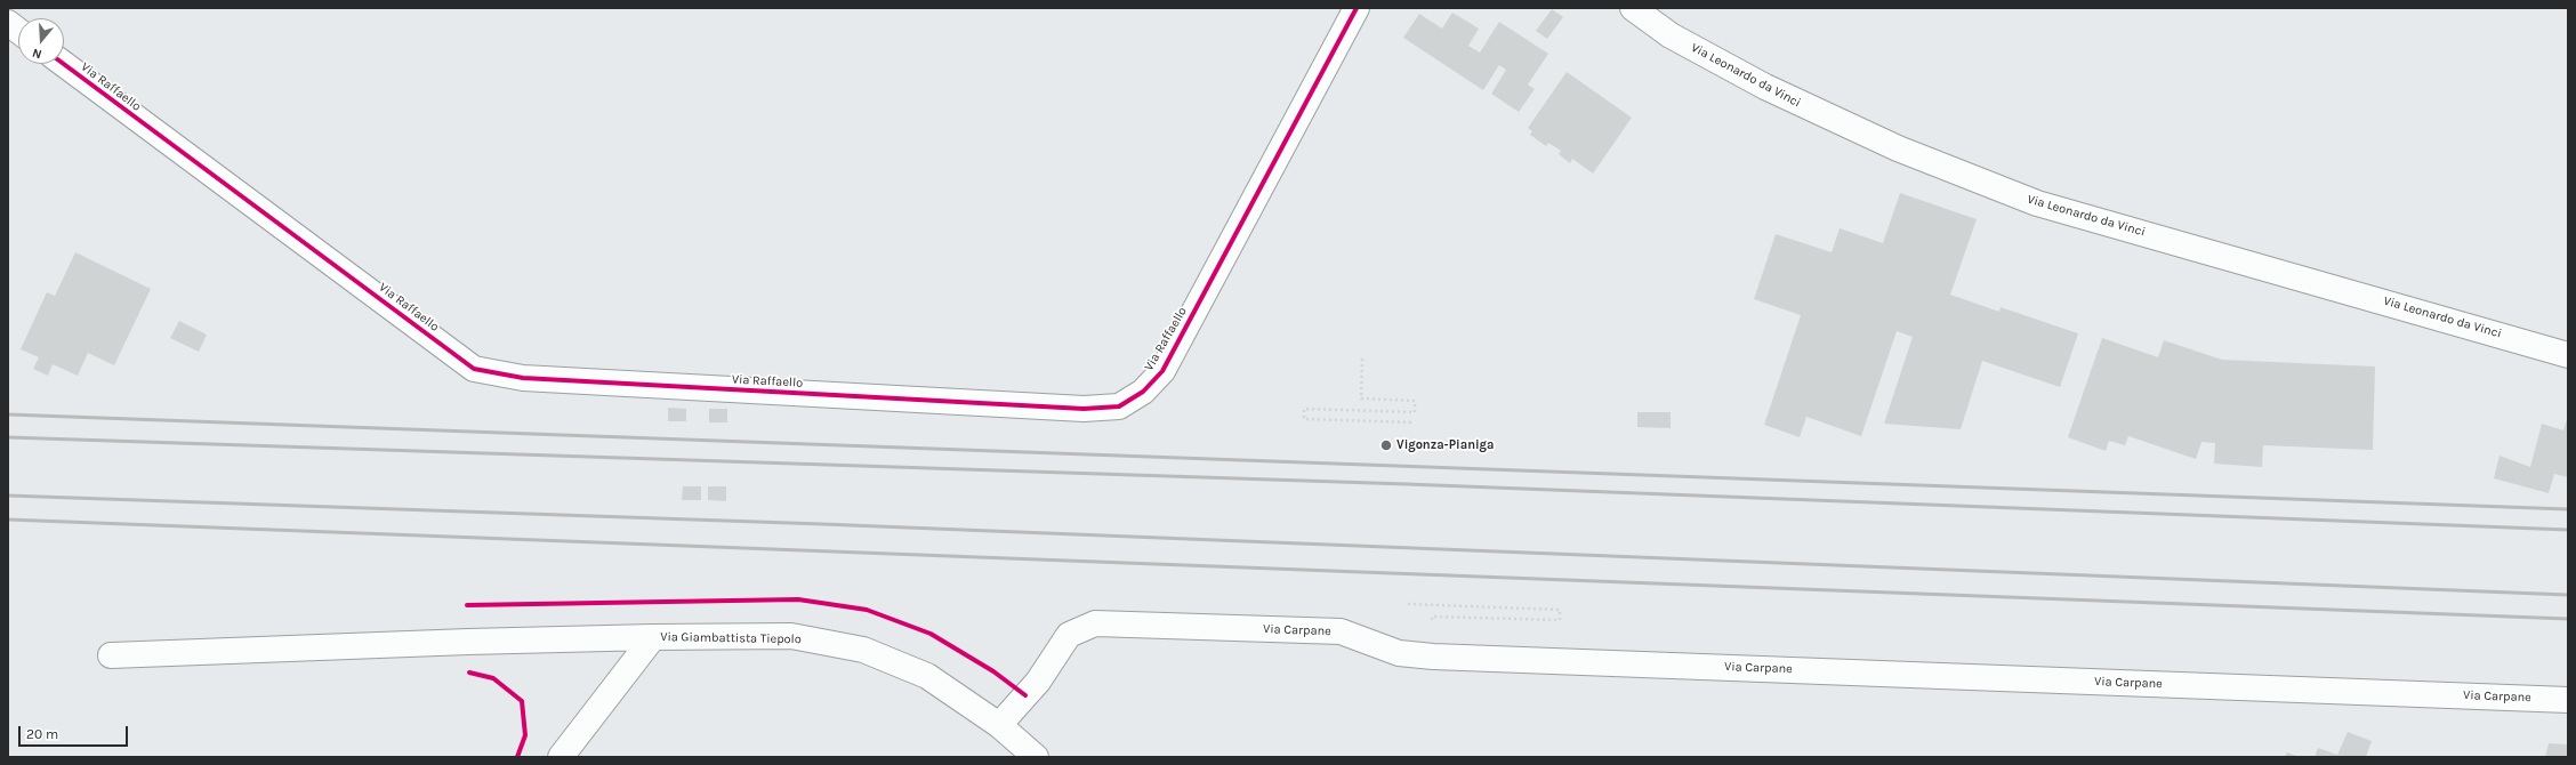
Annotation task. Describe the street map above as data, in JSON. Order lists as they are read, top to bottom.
{
  "streets": {
    "street": [
      "Via Leonardo da Vinci",
      "Via Raffaello",
      "Via Carpane",
      "Via Giambattista Tiepolo"
    ]
  },
  "crossings": [
    ["Via Carpane", "Via Giambattista Tiepolo"]
  ],
  "places": ["Vigonza-Pianiga"],
  "scale_bar": "20 m",
  "north": "bottom"
}
